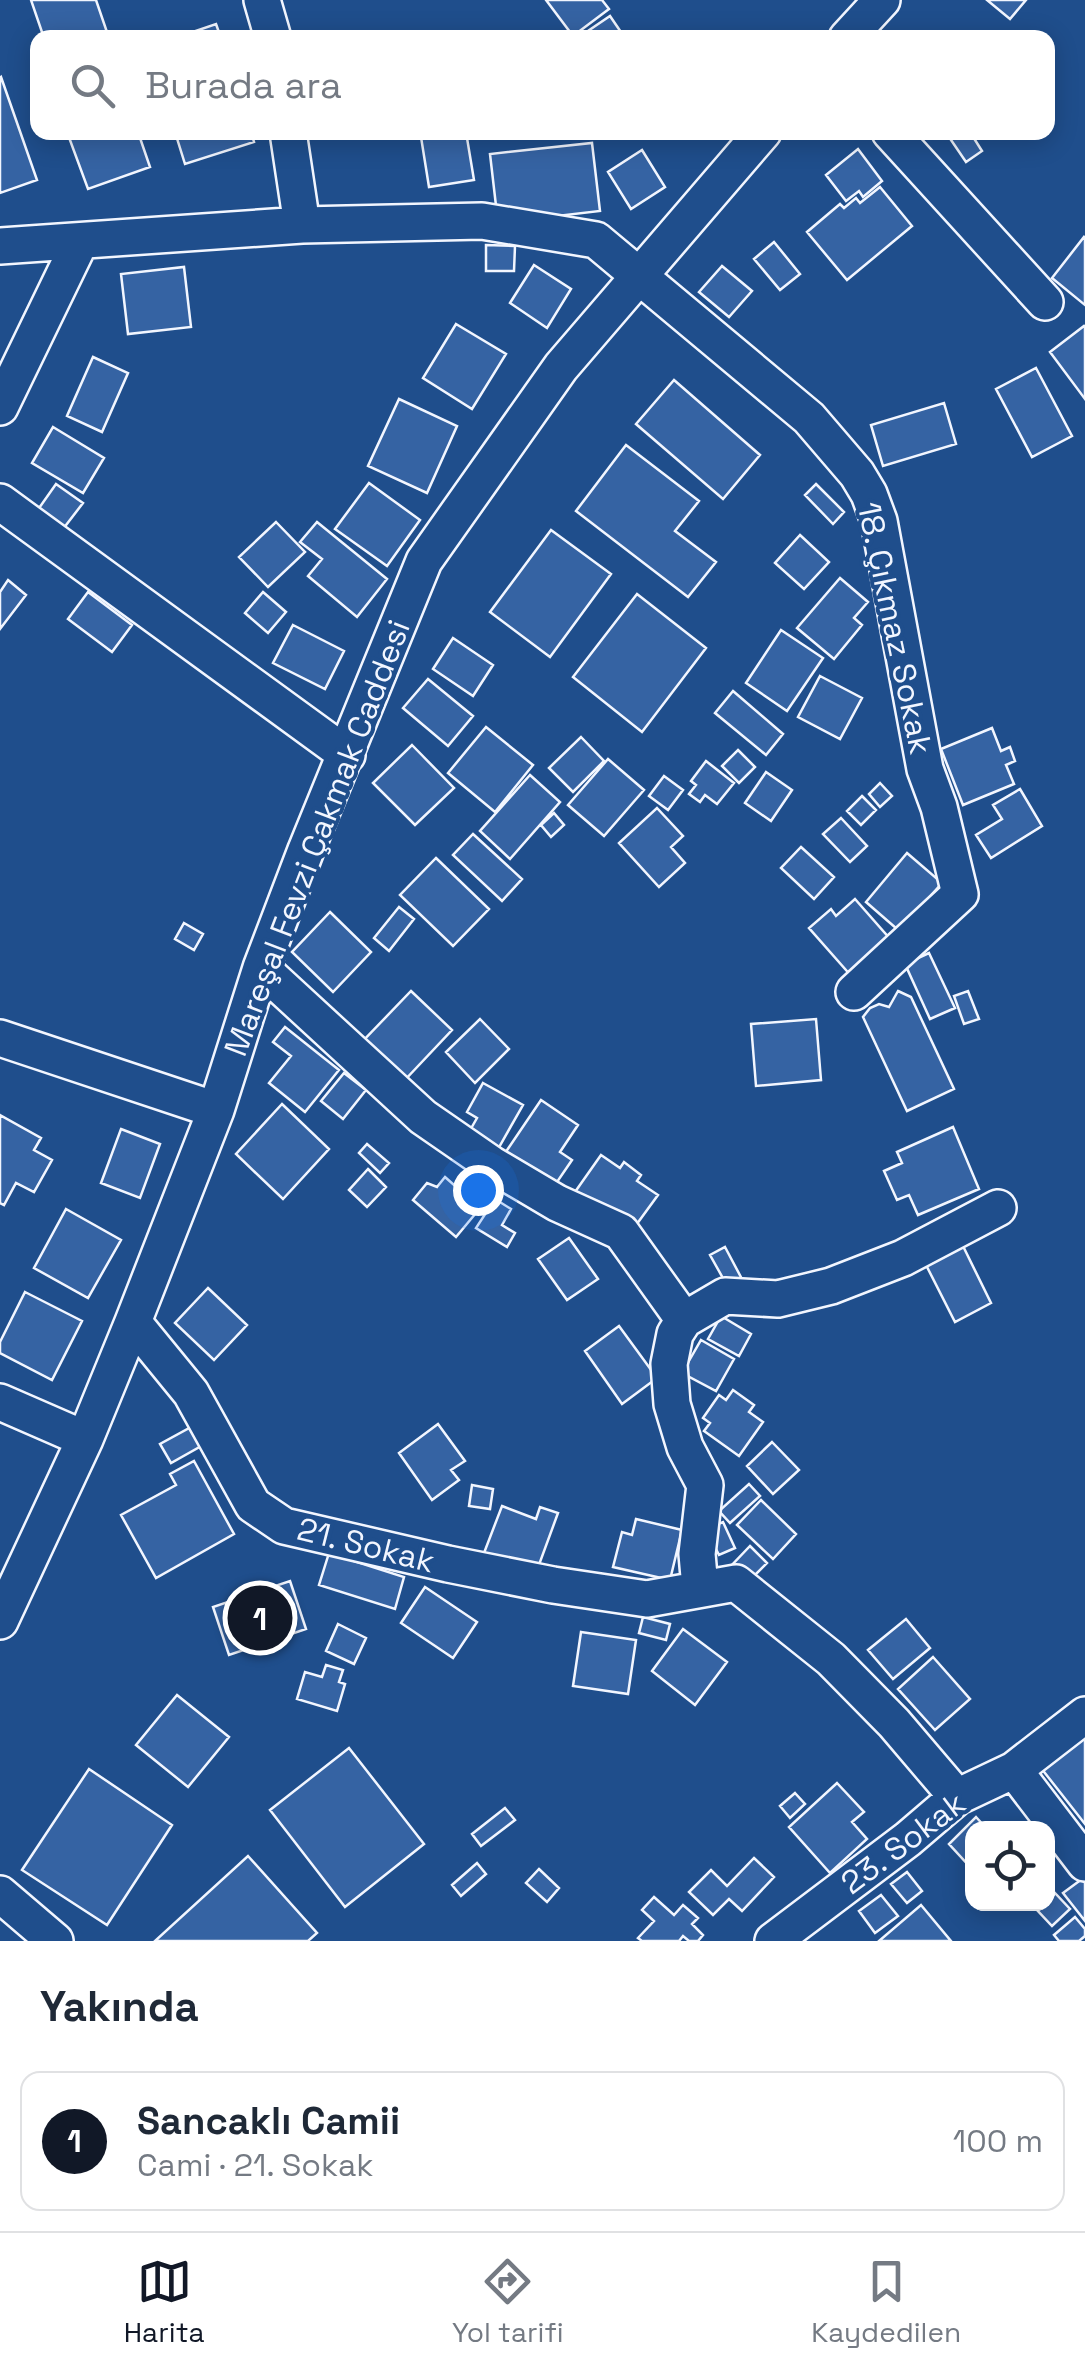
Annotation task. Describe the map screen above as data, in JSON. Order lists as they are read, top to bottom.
{
  "streets": {
    "street": [
      "18. Çıkmaz Sokak",
      "Mareşal Fevzi Çakmak Caddesi",
      "21. Sokak",
      "23. Sokak"
    ]
  },
  "crossings": [
    ["18. Çıkmaz Sokak", "Mareşal Fevzi Çakmak Caddesi"],
    ["Mareşal Fevzi Çakmak Caddesi", "21. Sokak"],
    ["21. Sokak", "23. Sokak"]
  ],
  "page": {
    "search": "Burada ara",
    "pins": "1",
    "heading": "Yakında",
    "list": [
      {
        "mark": "1",
        "name": "Sancaklı Camii",
        "note": "Cami · 21. Sokak",
        "value": "100 m"
      }
    ],
    "nav": ["Harita", "Yol tarifi", "Kaydedilen"]
  }
}
